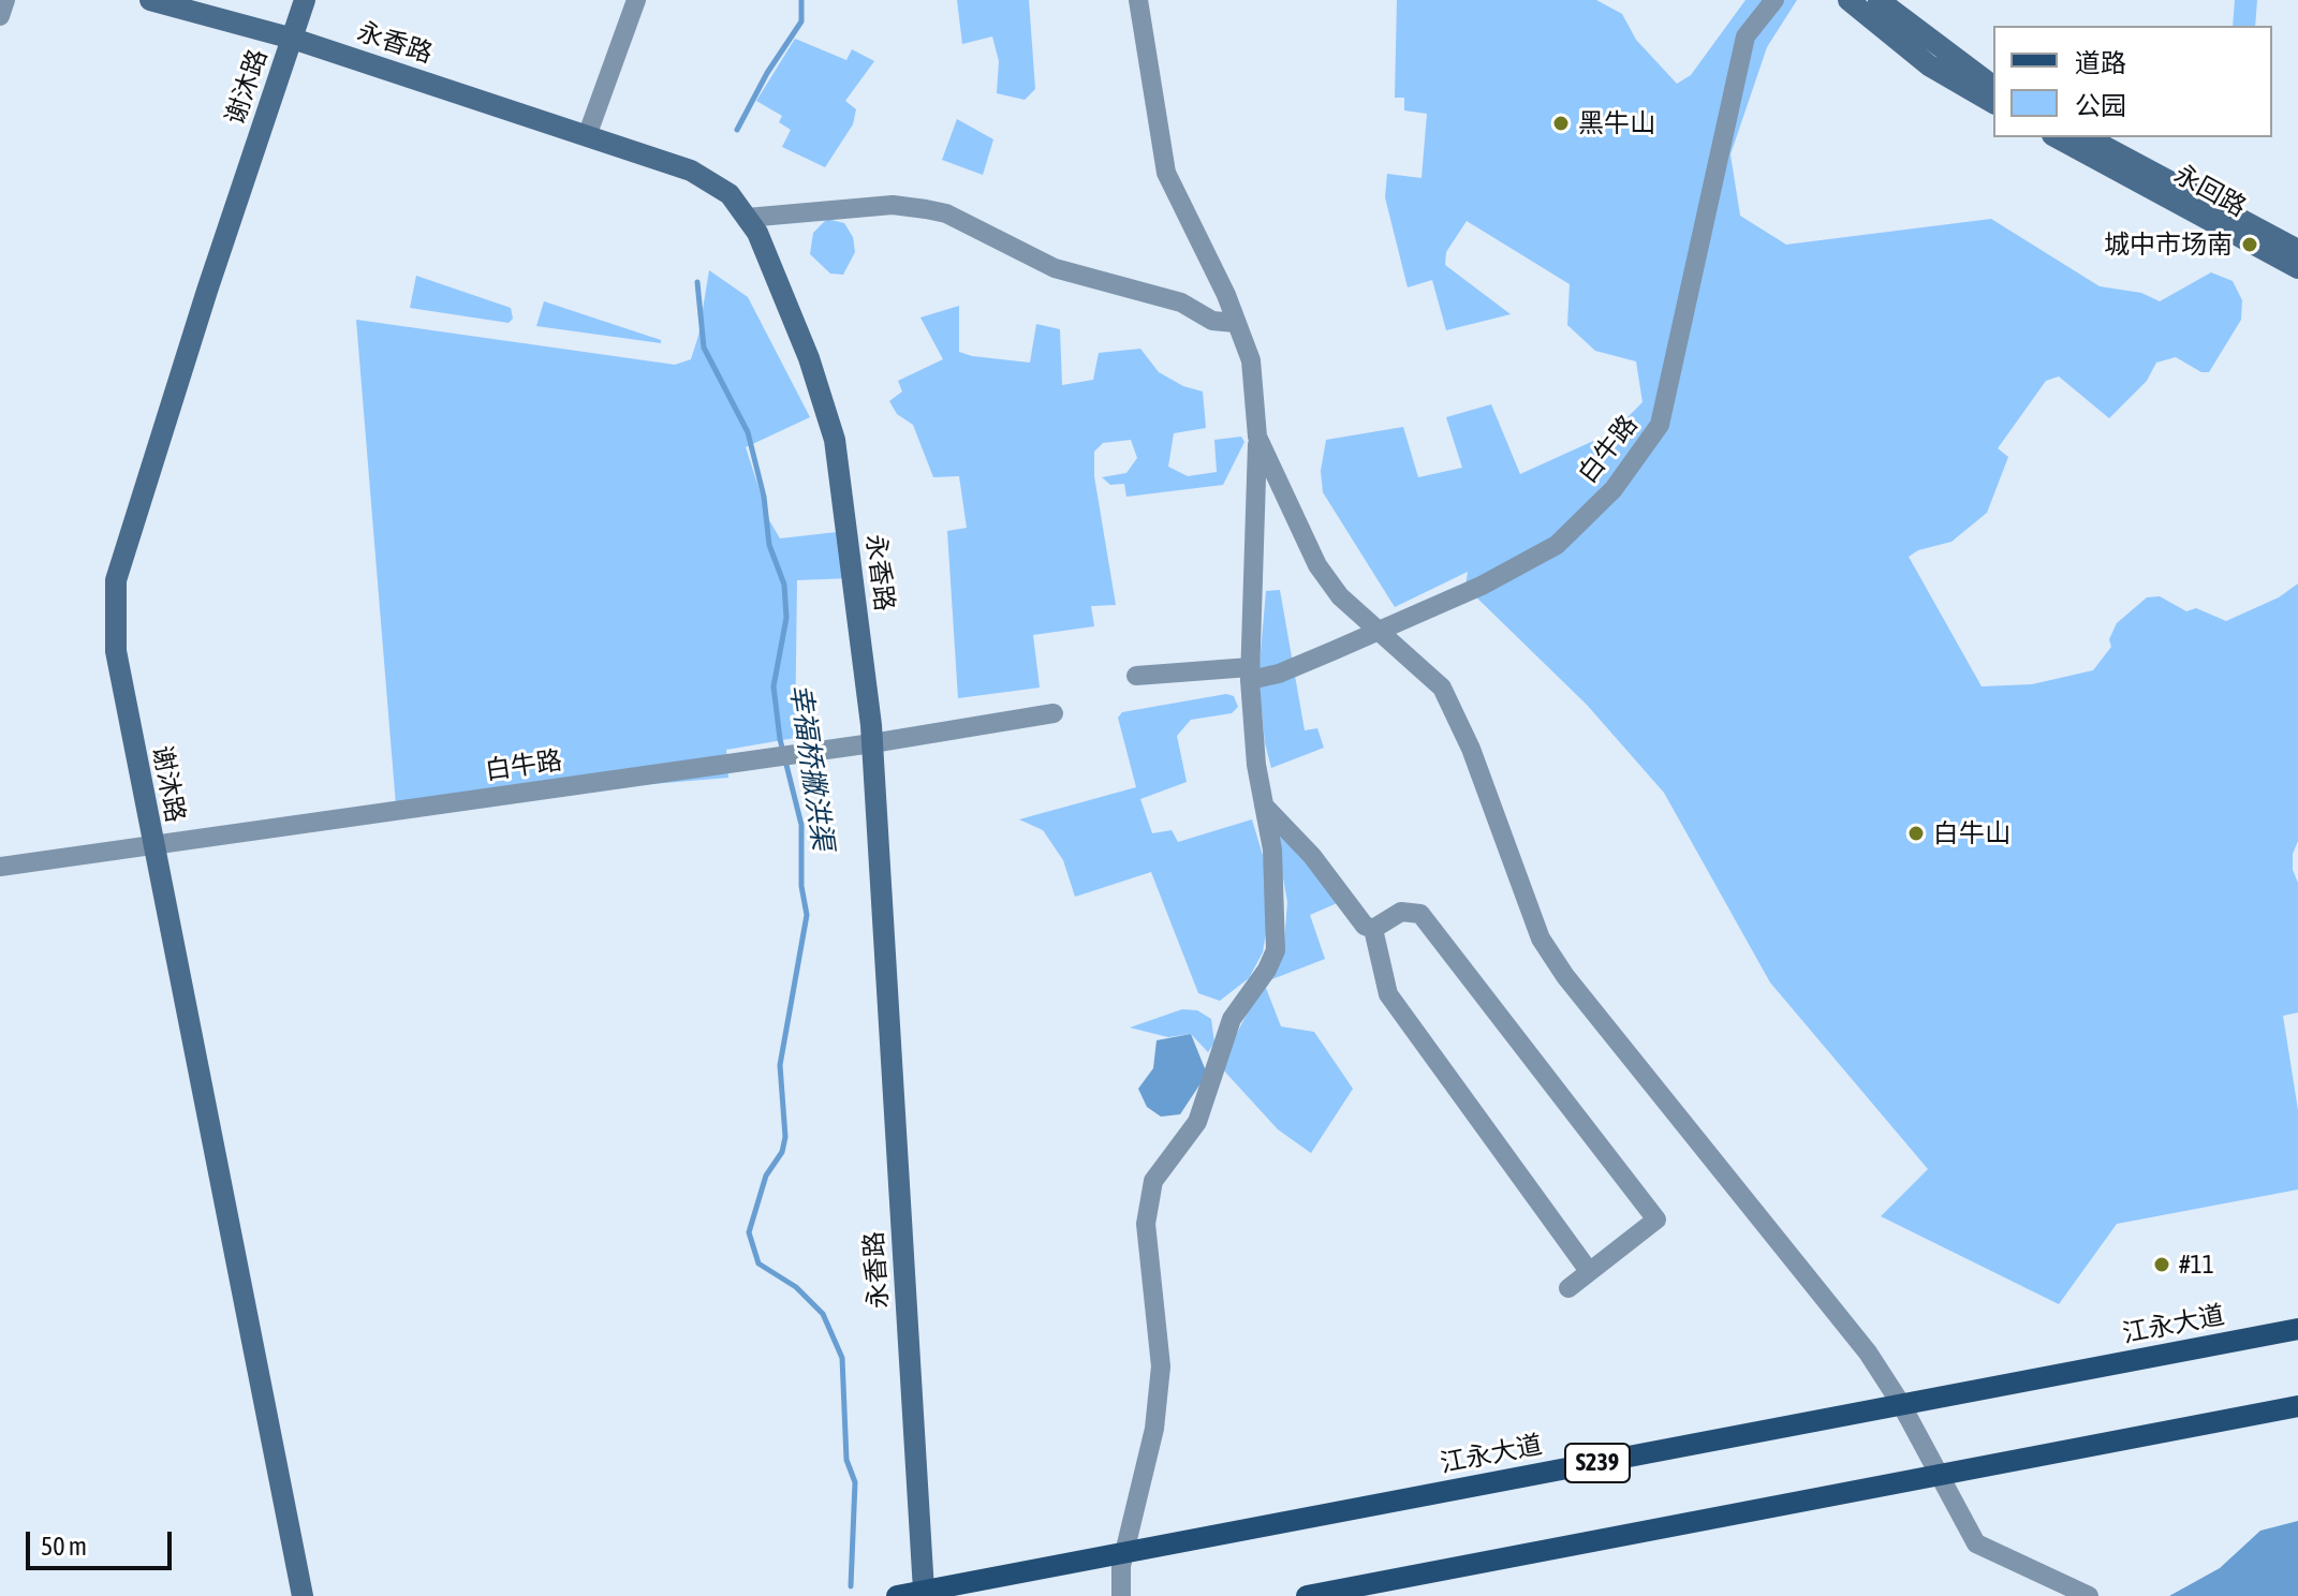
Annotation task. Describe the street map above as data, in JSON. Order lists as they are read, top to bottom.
{
  "streets": {
    "main road": [
      "永香路",
      "谢沐路",
      "永回路",
      "江永大道",
      "S239"
    ],
    "street": ["白牛路"]
  },
  "crossings": [
    ["永香路", "谢沐路"],
    ["永香路", "白牛路"],
    ["永香路", "江永大道"],
    ["谢沐路", "白牛路"]
  ],
  "water": ["幸福桥撇洪渠"],
  "places": [
    "黑牛山",
    "城中市场南",
    "白牛山",
    "#11"
  ],
  "legend": ["道路", "公园"],
  "scale_bar": "50 m"
}
